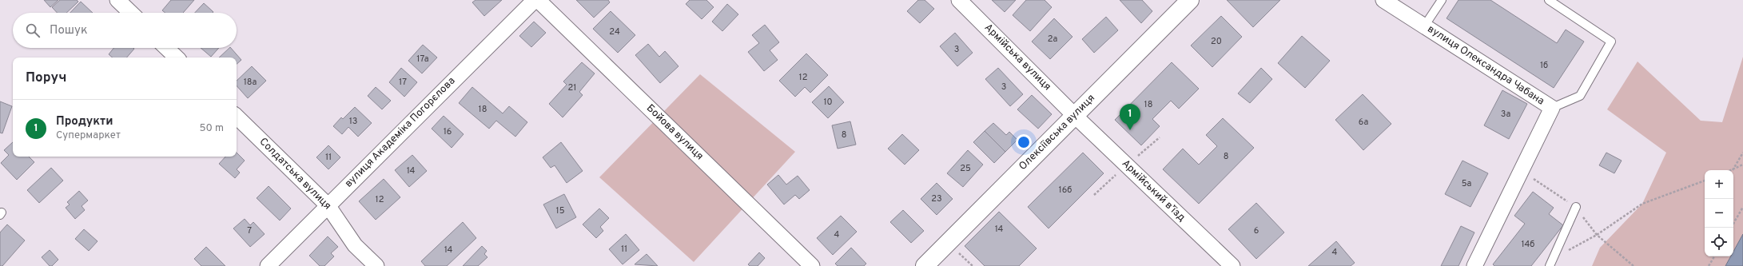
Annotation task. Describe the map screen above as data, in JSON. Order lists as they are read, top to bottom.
{
  "streets": {
    "street": [
      "Армійська вулиця",
      "вулиця Олександра Чабана",
      "вулиця Академіка Погорєлова",
      "Бойова вулиця",
      "Олексіївська вулиця",
      "Солдатська вулиця",
      "Армійський в’їзд"
    ]
  },
  "crossings": [
    ["Армійська вулиця", "Олексіївська вулиця"],
    ["Армійська вулиця", "Армійський в’їзд"],
    ["вулиця Академіка Погорєлова", "Солдатська вулиця"],
    ["Олексіївська вулиця", "Армійський в’їзд"]
  ],
  "house_numbers": [
    "24",
    "2а",
    "20",
    "3",
    "17а",
    "1б",
    "12",
    "18а",
    "17",
    "3",
    "21",
    "10",
    "18",
    "18",
    "3а",
    "13",
    "6а",
    "16",
    "8",
    "8",
    "11",
    "25",
    "14",
    "5а",
    "16б",
    "23",
    "12",
    "15",
    "14",
    "7",
    "6",
    "4",
    "14б",
    "11",
    "14",
    "4"
  ],
  "page": {
    "search": "Пошук",
    "heading": "Поруч",
    "list": [
      {
        "mark": "1",
        "name": "Продукти",
        "note": "Супермаркет",
        "value": "50 m"
      }
    ],
    "pins": "1",
    "map_buttons": ["+", "−"]
  }
}
